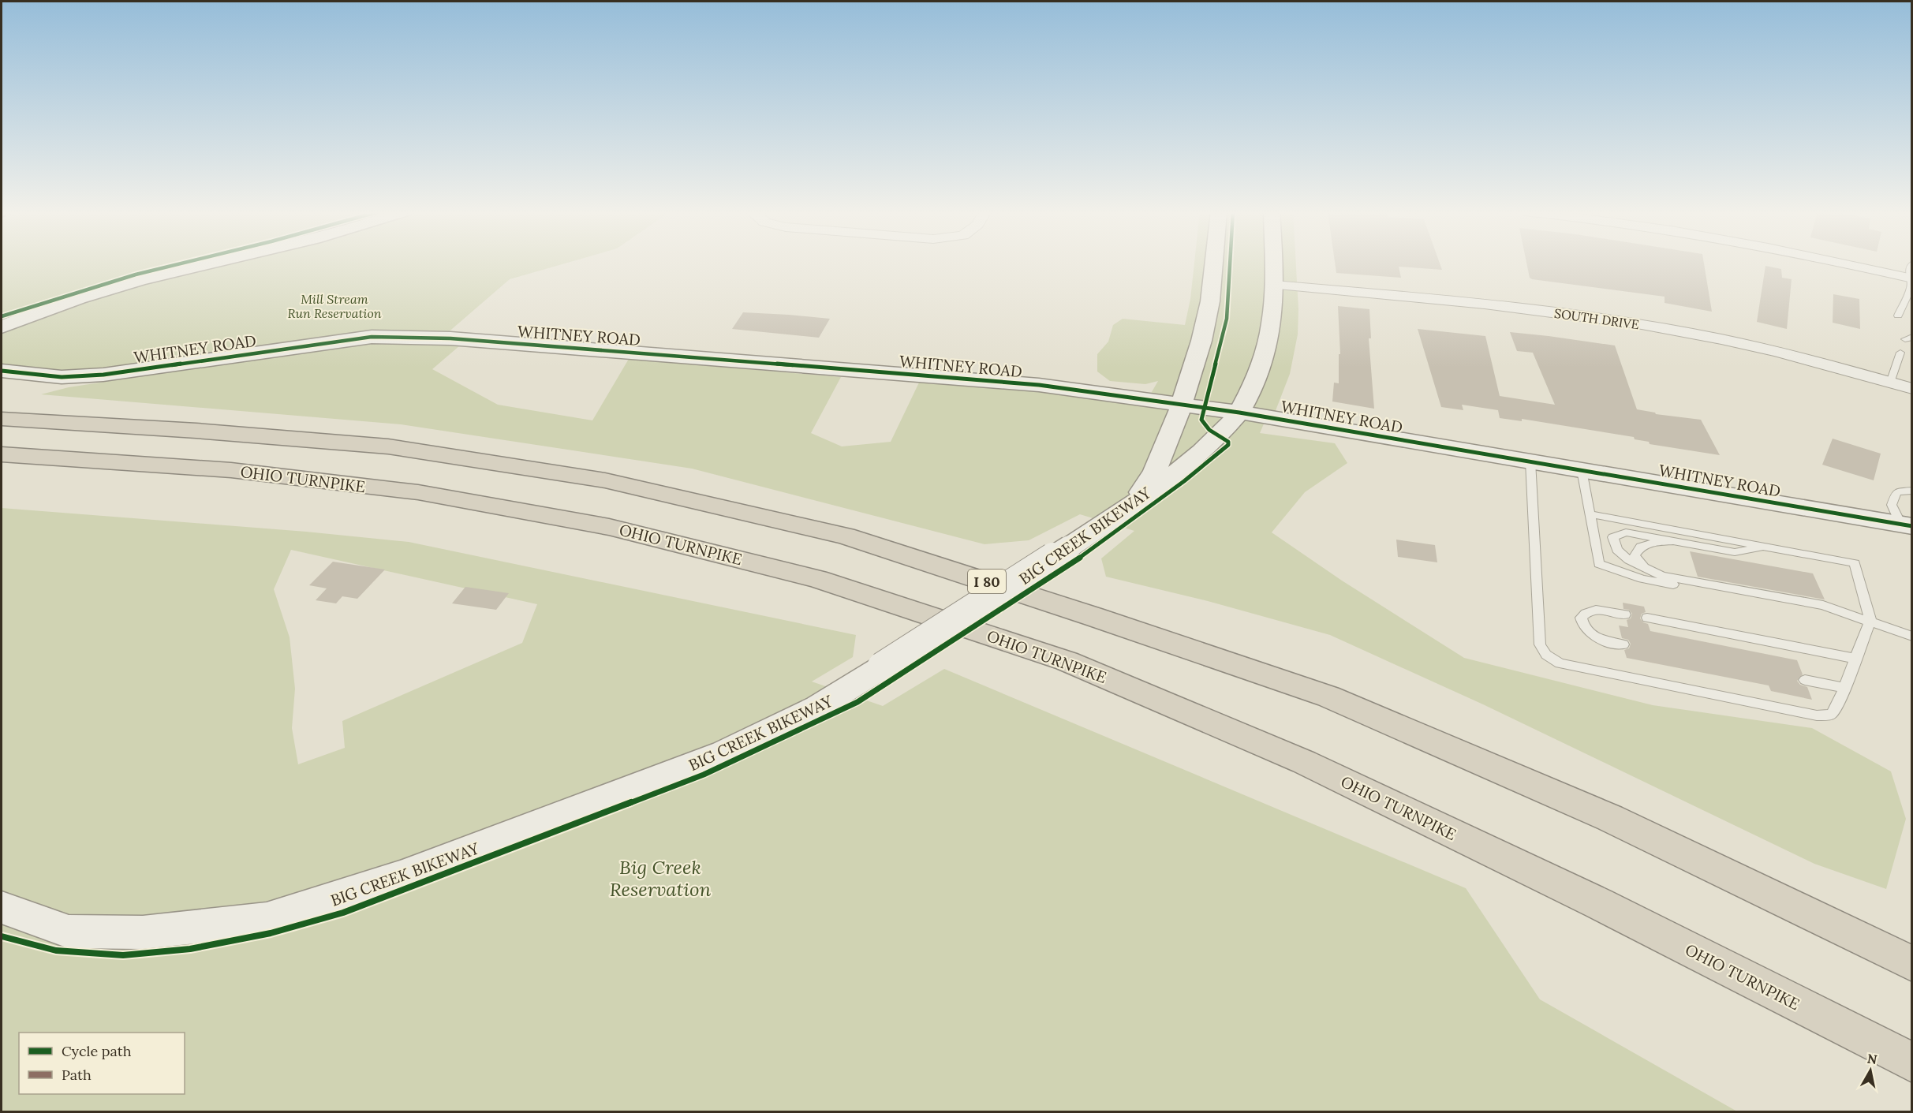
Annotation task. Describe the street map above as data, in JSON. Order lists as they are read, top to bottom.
{
  "streets": {
    "highway": ["OHIO TURNPIKE", "I 80"],
    "street": ["SOUTH DRIVE", "WHITNEY ROAD"],
    "cycle path": ["BIG CREEK BIKEWAY"]
  },
  "parks": ["Mill Stream Run Reservation", "Big Creek Reservation"],
  "legend": ["Cycle path", "Path"],
  "north": "top"
}
